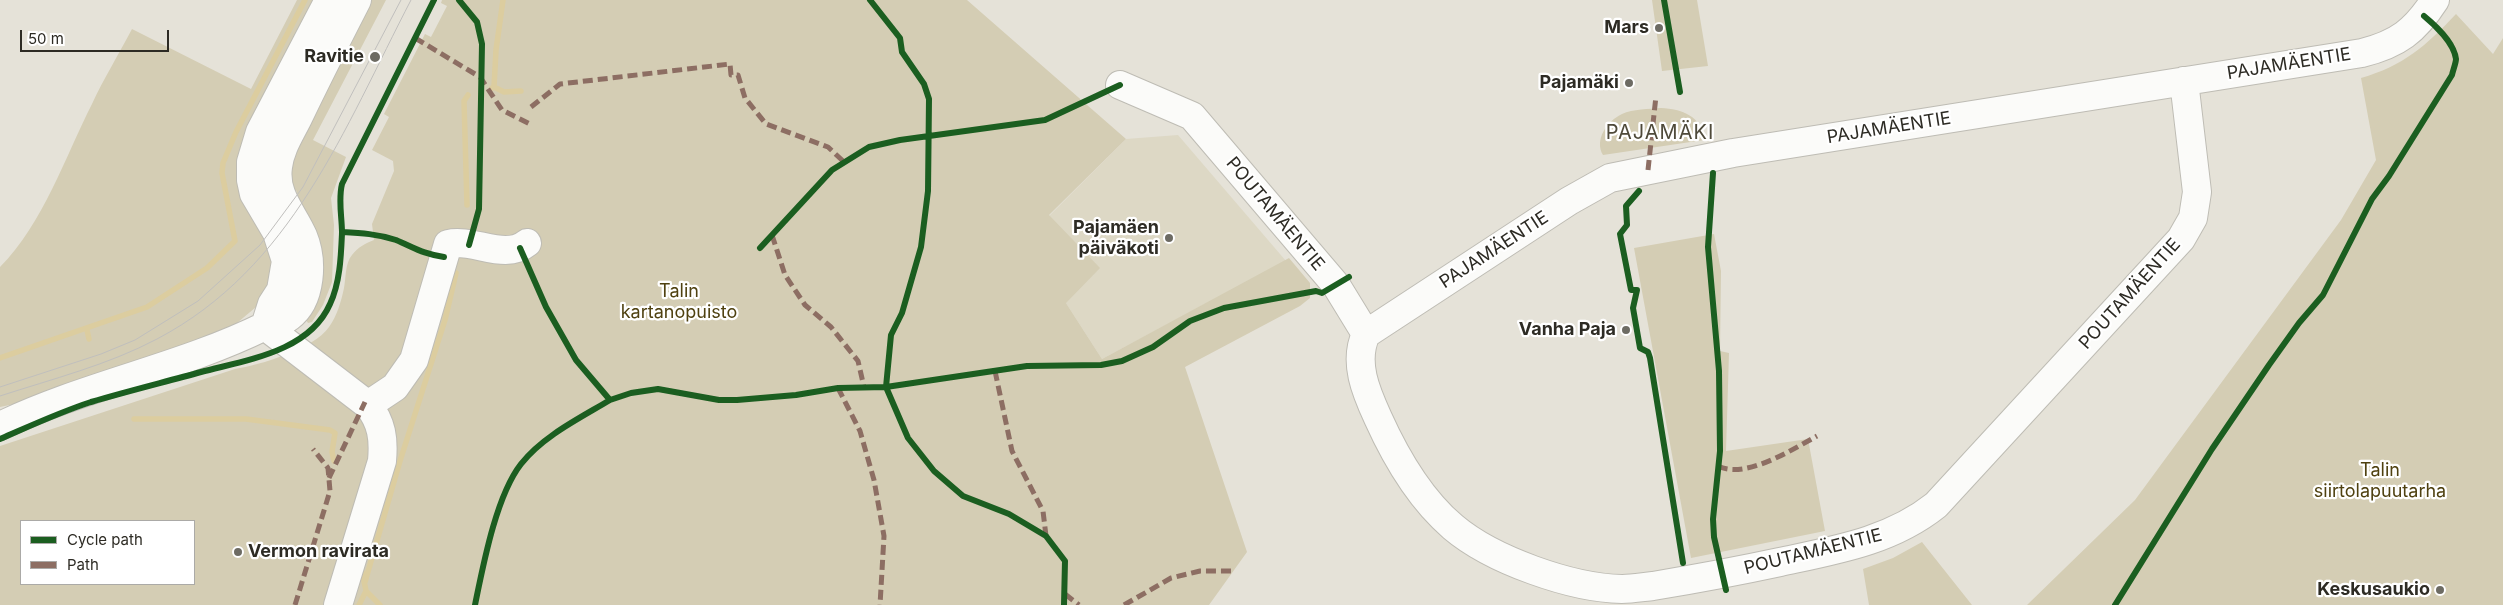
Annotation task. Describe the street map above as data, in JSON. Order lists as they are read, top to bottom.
{
  "streets": {
    "street": ["PAJAMÄENTIE", "POUTAMÄENTIE"]
  },
  "crossings": [
    ["PAJAMÄENTIE", "POUTAMÄENTIE"]
  ],
  "districts": ["PAJAMÄKI"],
  "parks": ["Talin kartanopuisto", "Talin siirtolapuutarha"],
  "places": [
    "Mars",
    "Ravitie",
    "Pajamäki",
    "Pajamäen päiväkoti",
    "Vanha Paja",
    "Vermon ravirata",
    "Keskusaukio"
  ],
  "legend": ["Cycle path", "Path"],
  "scale_bar": "50 m"
}
